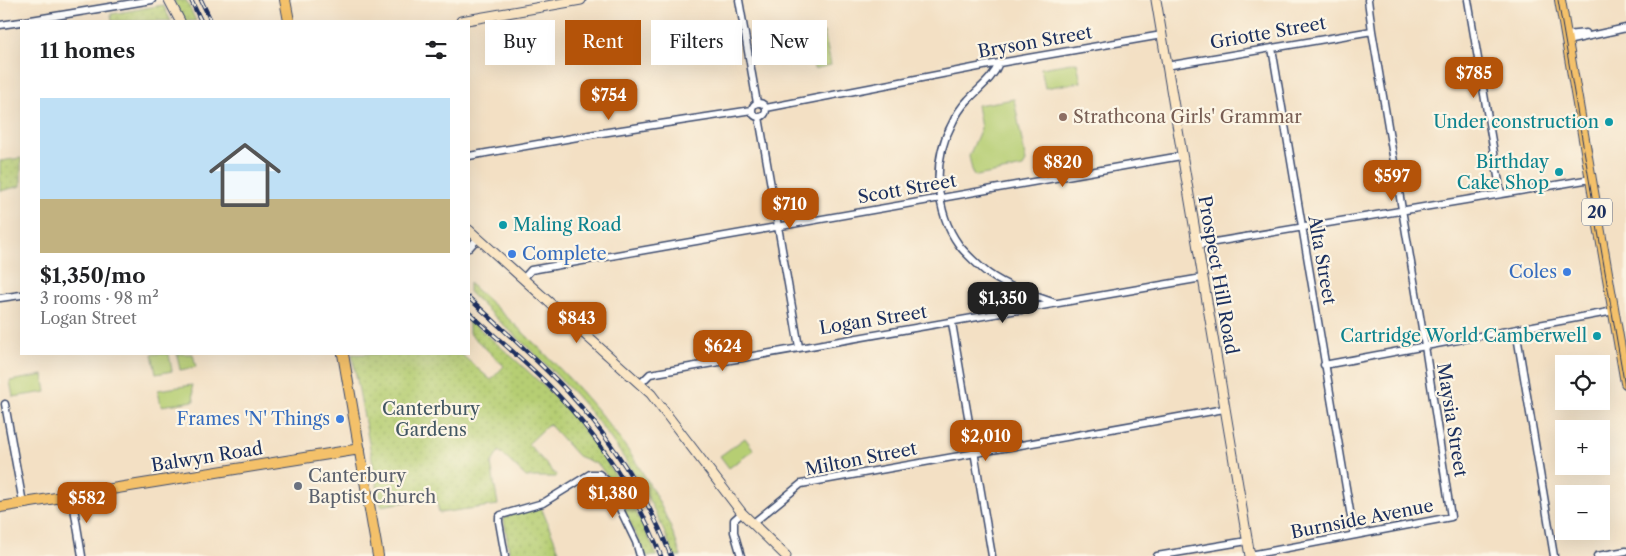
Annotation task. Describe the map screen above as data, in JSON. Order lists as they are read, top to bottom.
{
  "streets": {
    "main road": ["20", "Balwyn Road"],
    "street": [
      "Griotte Street",
      "Bryson Street",
      "Scott Street",
      "Alta Street",
      "Prospect Hill Road",
      "Logan Street",
      "Maysia Street",
      "Milton Street",
      "Burnside Avenue"
    ]
  },
  "crossings": [
    ["Griotte Street", "Alta Street"],
    ["Griotte Street", "Prospect Hill Road"],
    ["Griotte Street", "Maysia Street"],
    ["Bryson Street", "Prospect Hill Road"],
    ["Scott Street", "Prospect Hill Road"],
    ["Alta Street", "Burnside Avenue"],
    ["Prospect Hill Road", "Logan Street"],
    ["Prospect Hill Road", "Milton Street"],
    ["Prospect Hill Road", "Burnside Avenue"],
    ["Maysia Street", "Burnside Avenue"]
  ],
  "parks": ["Canterbury Gardens"],
  "places": [
    "Strathcona Girls' Grammar",
    "Under construction",
    "Birthday Cake Shop",
    "Maling Road",
    "Complete",
    "Coles",
    "Cartridge World Camberwell",
    "Frames 'N' Things",
    "Canterbury Baptist Church"
  ],
  "page": {
    "chip": [
      "Buy",
      "Rent",
      "Filters",
      "New"
    ],
    "heading": "11 homes",
    "price": [
      "$785",
      "$754",
      "$820",
      "$597",
      "$710",
      "$1,350",
      "$843",
      "$624",
      "$2,010",
      "$1,380",
      "$582"
    ],
    "list": [
      {
        "name": "$1,350/mo",
        "note": "3 rooms · 98 m² · Logan Street"
      }
    ],
    "map_buttons": ["+", "−"]
  }
}
